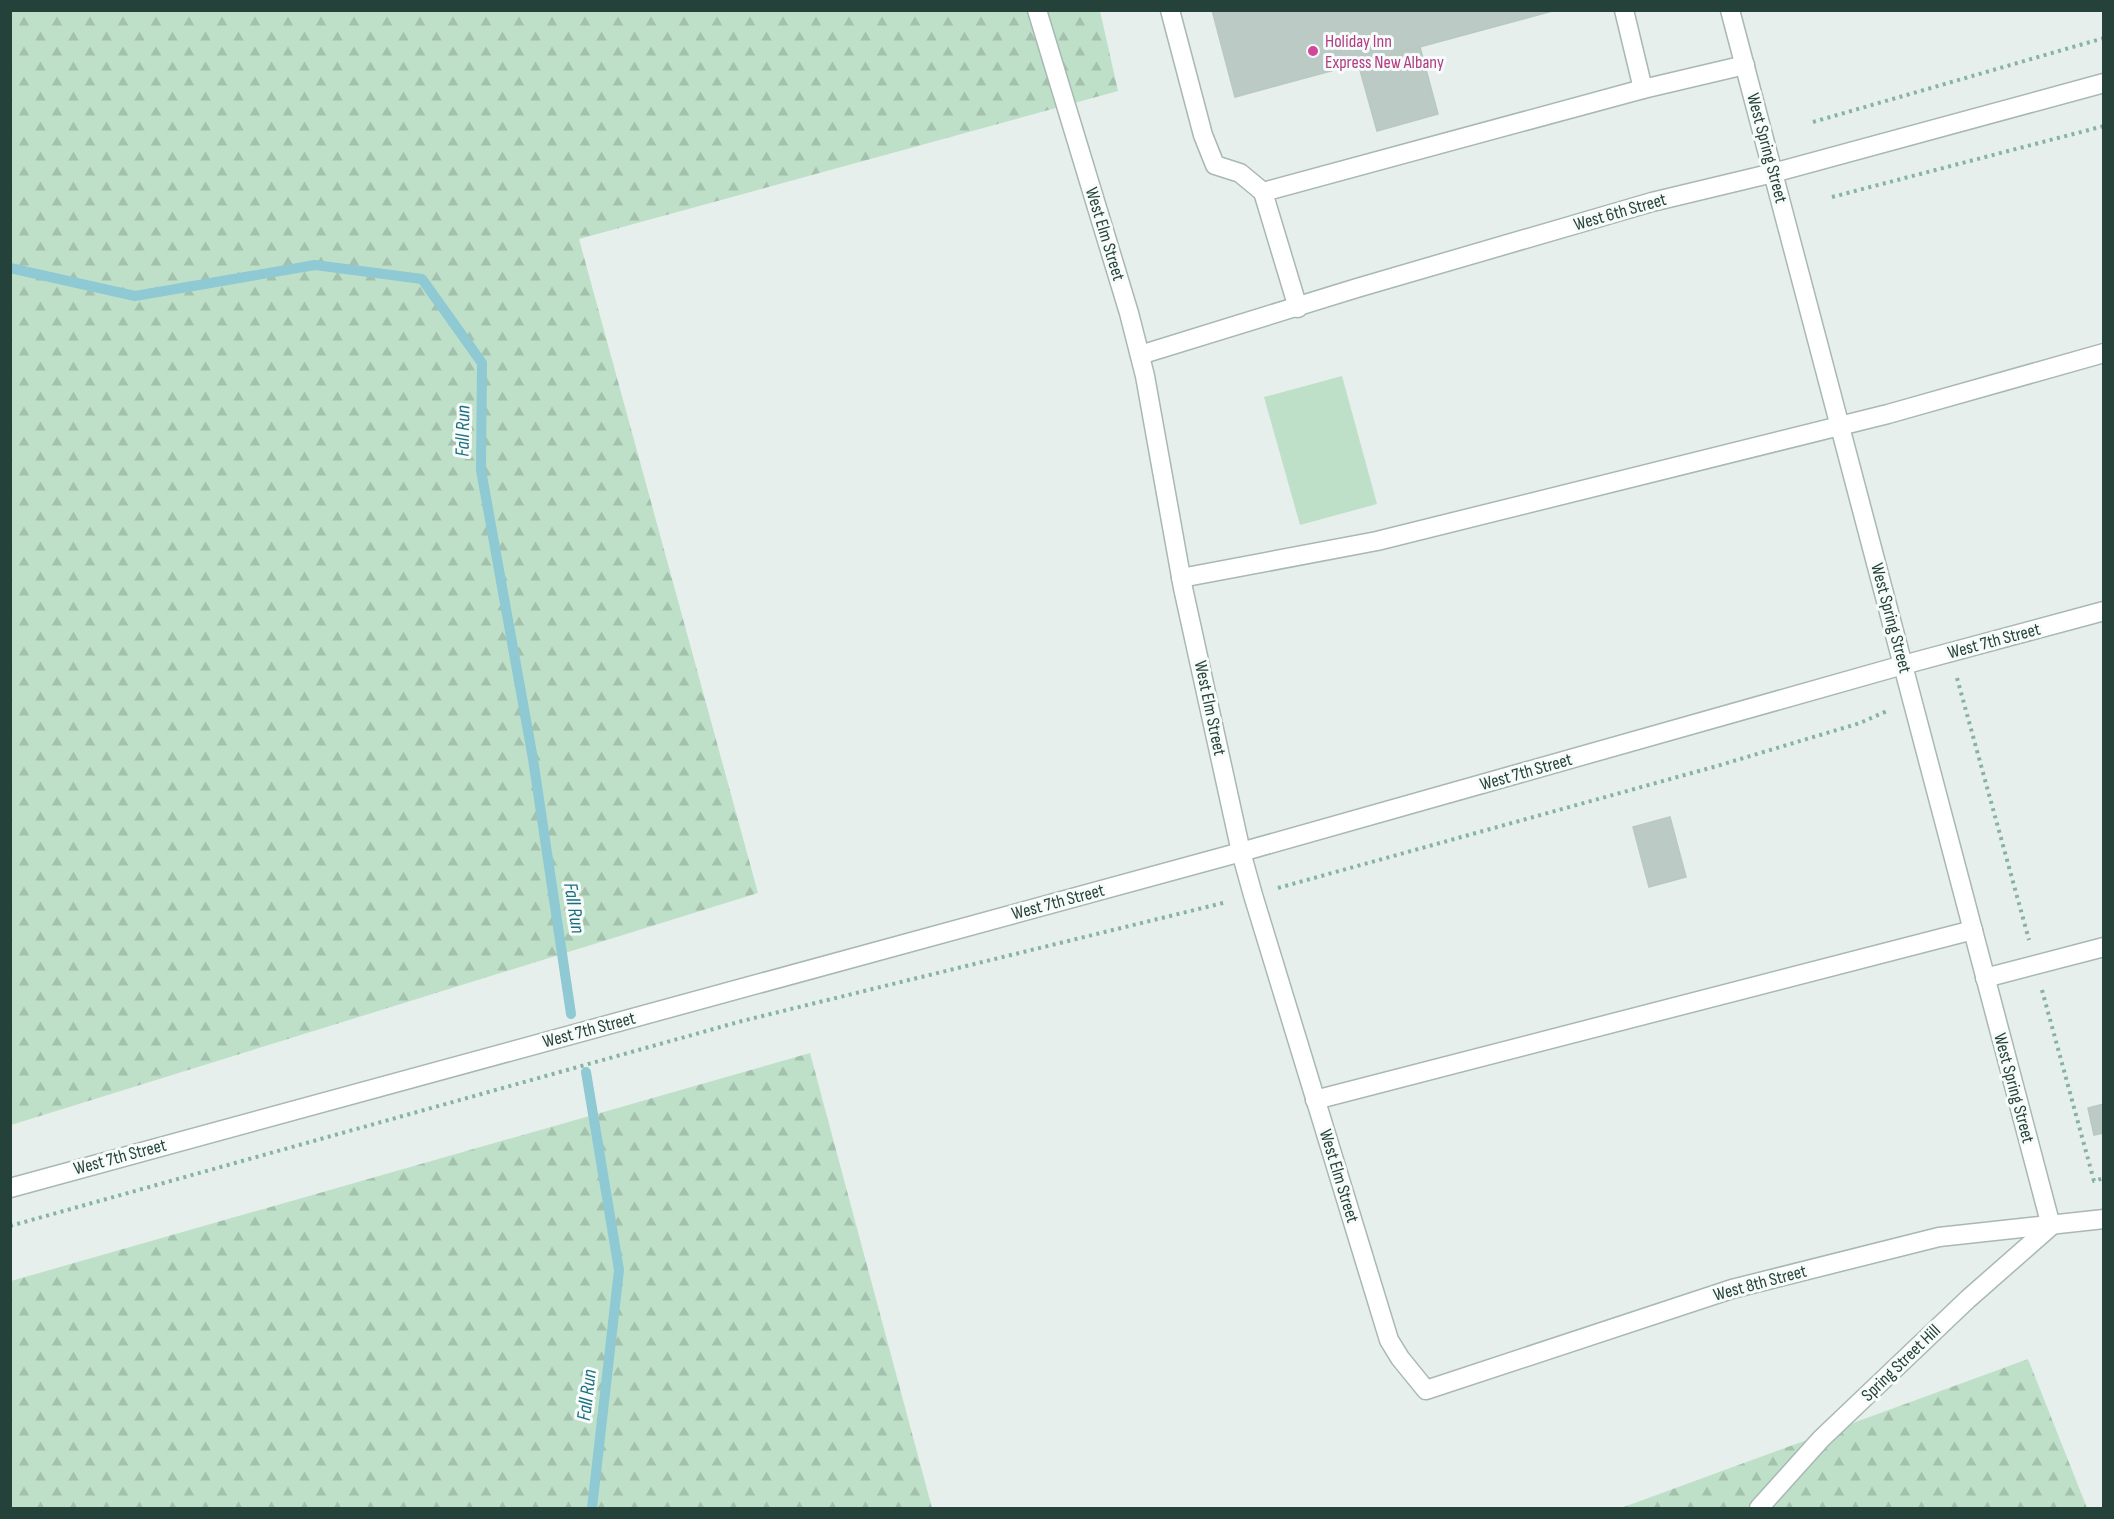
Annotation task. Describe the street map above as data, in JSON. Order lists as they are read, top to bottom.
{
  "streets": {
    "street": [
      "West Spring Street",
      "West 6th Street",
      "West Elm Street",
      "West 7th Street",
      "West 8th Street",
      "Spring Street Hill"
    ]
  },
  "crossings": [
    ["West Spring Street", "West 6th Street"],
    ["West Spring Street", "West 7th Street"],
    ["West Spring Street", "West 8th Street"],
    ["West Spring Street", "Spring Street Hill"],
    ["West 6th Street", "West Elm Street"],
    ["West Elm Street", "West 7th Street"],
    ["West Elm Street", "West 8th Street"],
    ["West 8th Street", "Spring Street Hill"]
  ],
  "water": ["Fall Run"],
  "places": ["Holiday Inn Express New Albany"]
}
